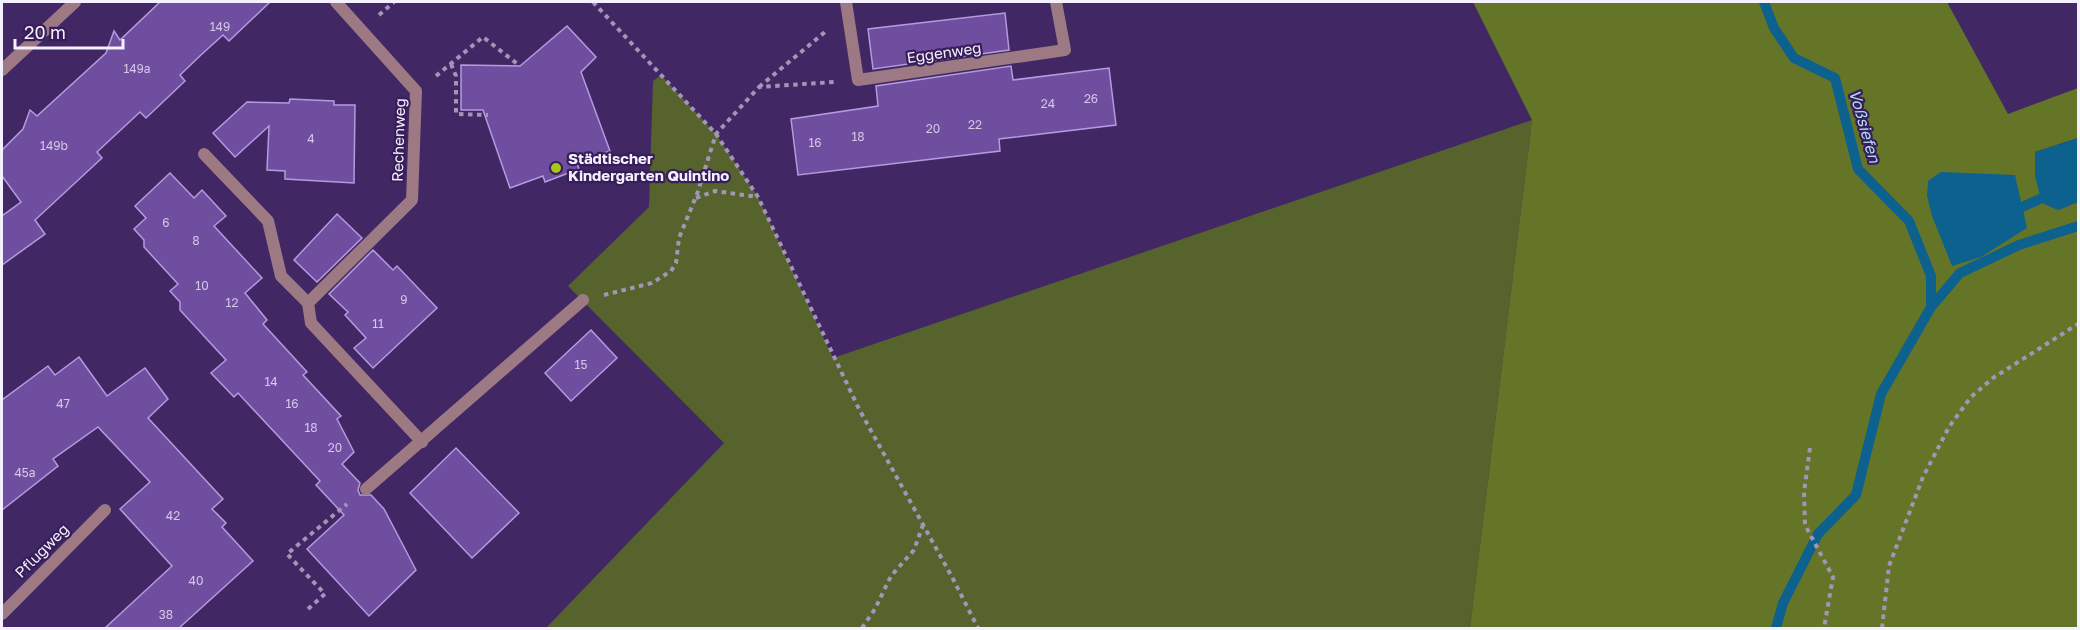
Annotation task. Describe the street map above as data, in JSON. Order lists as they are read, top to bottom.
{
  "streets": {
    "street": ["Eggenweg", "Rechenweg", "Pflugweg"]
  },
  "water": ["Voßsiefen"],
  "places": ["Städtischer Kindergarten Quintino"],
  "house_numbers": [
    "149",
    "149a",
    "26",
    "24",
    "22",
    "20",
    "18",
    "4",
    "16",
    "149b",
    "6",
    "8",
    "10",
    "9",
    "12",
    "11",
    "15",
    "14",
    "47",
    "16",
    "18",
    "20",
    "45a",
    "42",
    "40",
    "38"
  ],
  "scale_bar": "20 m"
}
